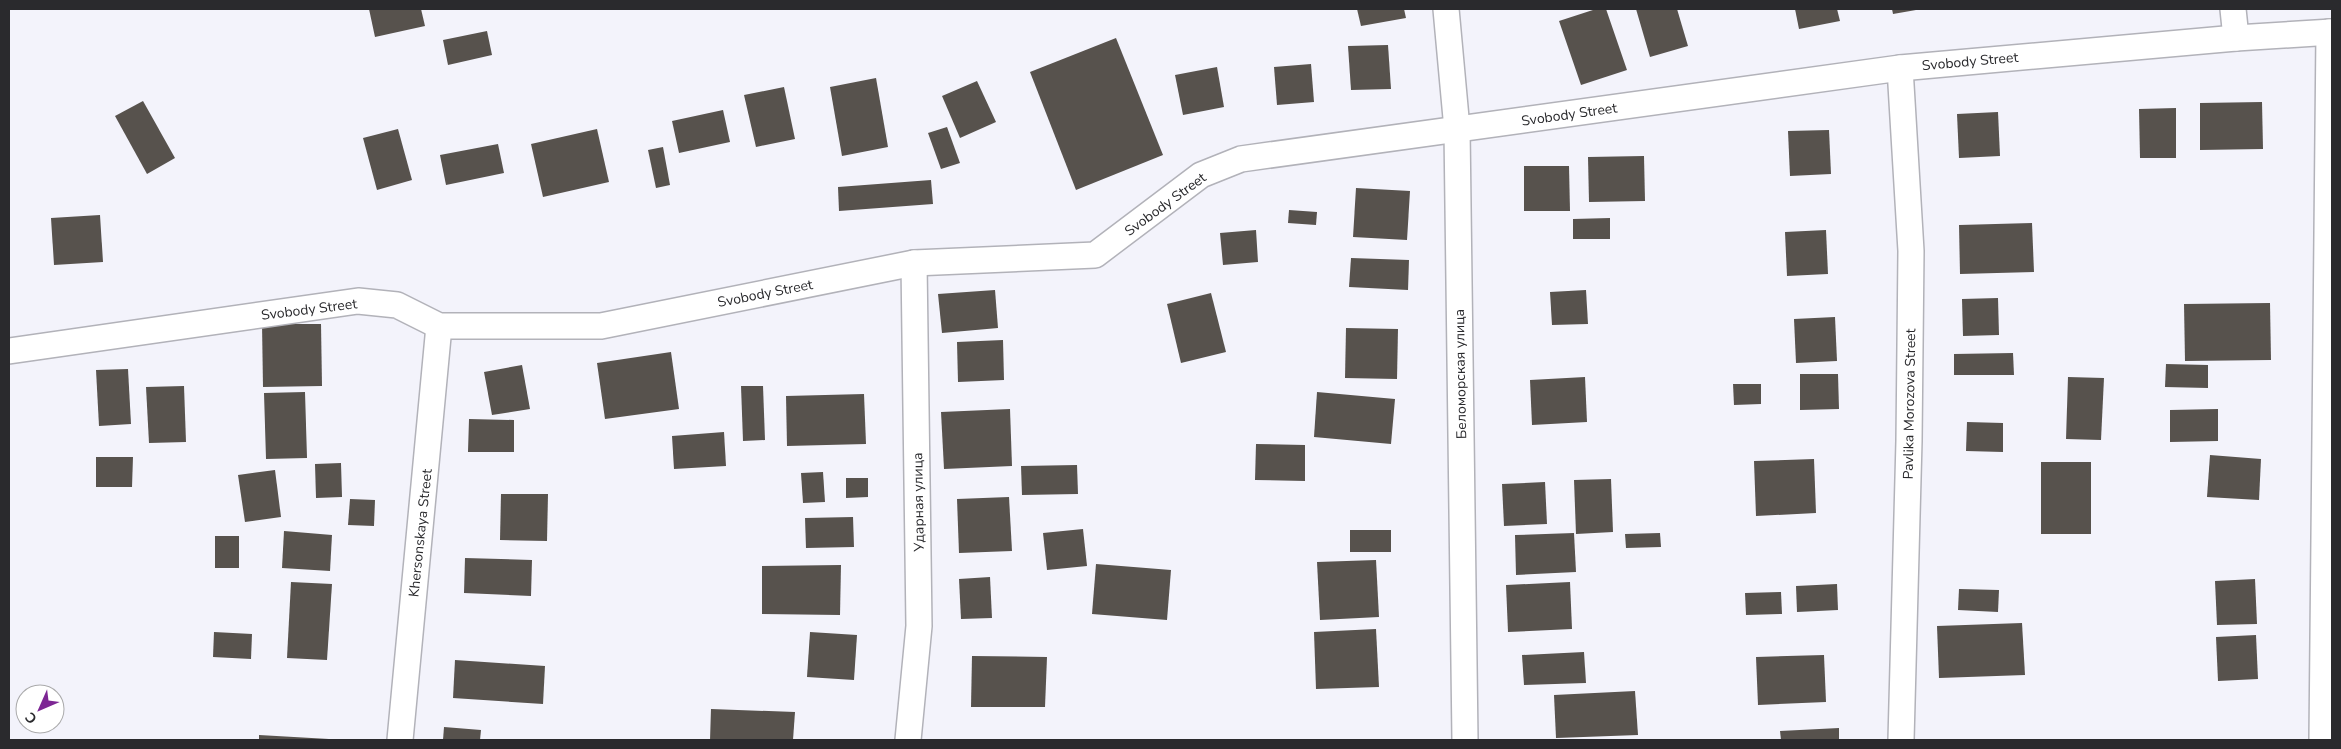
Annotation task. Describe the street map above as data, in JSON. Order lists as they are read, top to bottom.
{
  "streets": {
    "street": [
      "Svobody Street",
      "Беломорская улица",
      "Pavlika Morozova Street",
      "Ударная улица",
      "Khersonskaya Street"
    ]
  },
  "crossings": [
    ["Svobody Street", "Беломорская улица"],
    ["Svobody Street", "Pavlika Morozova Street"],
    ["Svobody Street", "Ударная улица"],
    ["Svobody Street", "Khersonskaya Street"]
  ],
  "north": "bottom left"
}
